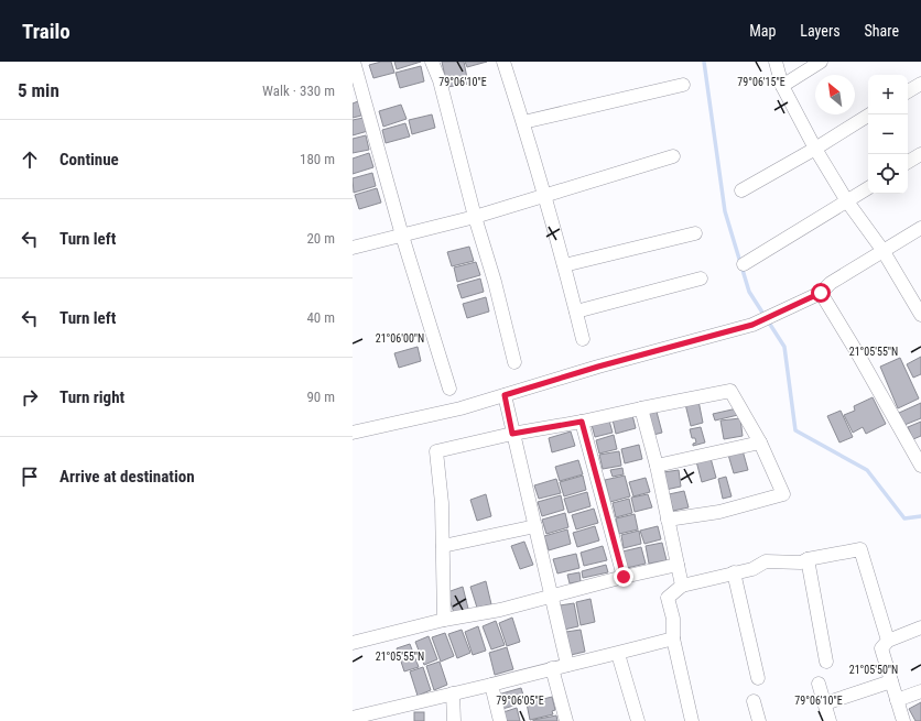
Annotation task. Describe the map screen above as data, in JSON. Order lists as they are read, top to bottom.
{
  "north": "top left",
  "page": {
    "header": "Trailo",
    "nav": ["Map", "Layers", "Share"],
    "heading": ["5 min", "Walk · 330 m"],
    "map_buttons": ["+", "−"],
    "list": [
      ["Continue", "180 m"],
      ["Turn left", "20 m"],
      ["Turn left", "40 m"],
      ["Turn right", "90 m"],
      "Arrive at destination"
    ]
  },
  "coordinates": [
    "79°06'10\"E",
    "79°06'15\"E",
    "21°06'00\"N",
    "21°05'55\"N",
    "21°05'50\"N",
    "79°06'05\"E"
  ]
}
